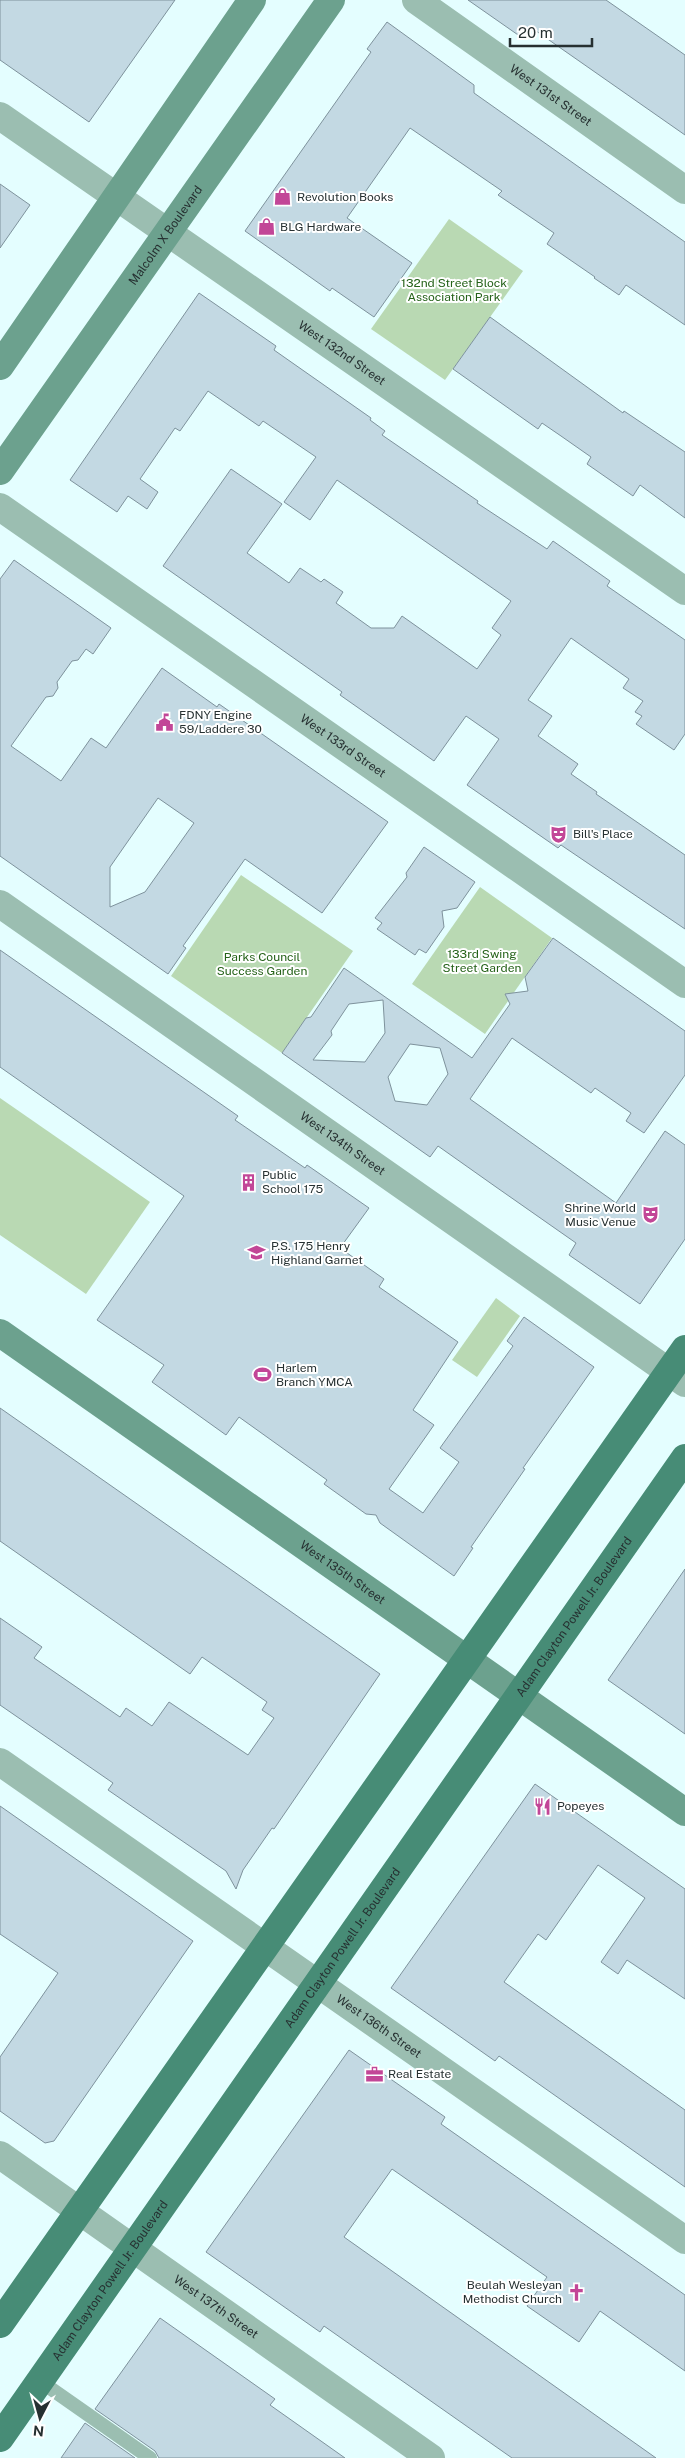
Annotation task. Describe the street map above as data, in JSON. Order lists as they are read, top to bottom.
{
  "streets": {
    "main road": ["Malcolm X Boulevard", "West 135th Street", "Adam Clayton Powell Jr. Boulevard"],
    "street": [
      "West 131st Street",
      "West 132nd Street",
      "West 133rd Street",
      "West 134th Street",
      "West 136th Street",
      "West 137th Street"
    ]
  },
  "crossings": [
    ["Malcolm X Boulevard", "West 132nd Street"],
    ["West 135th Street", "Adam Clayton Powell Jr. Boulevard"],
    ["Adam Clayton Powell Jr. Boulevard", "West 136th Street"],
    ["Adam Clayton Powell Jr. Boulevard", "West 137th Street"]
  ],
  "parks": ["132nd Street Block Association Park", "133rd Swing Street Garden", "Parks Council Success Garden"],
  "places": {
    "shop": ["Revolution Books", "BLG Hardware"],
    "public building": ["FDNY Engine 59/Laddere 30"],
    "theatre": ["Bill's Place", "Shrine World Music Venue"],
    "building": ["Public School 175"],
    "school or university": ["P.S. 175 Henry Highland Garnet"],
    "sports": ["Harlem Branch YMCA"],
    "restaurant": ["Popeyes"],
    "office": ["Real Estate"],
    "church": ["Beulah Wesleyan Methodist Church"]
  },
  "scale_bar": "20 m",
  "north": "bottom"
}
